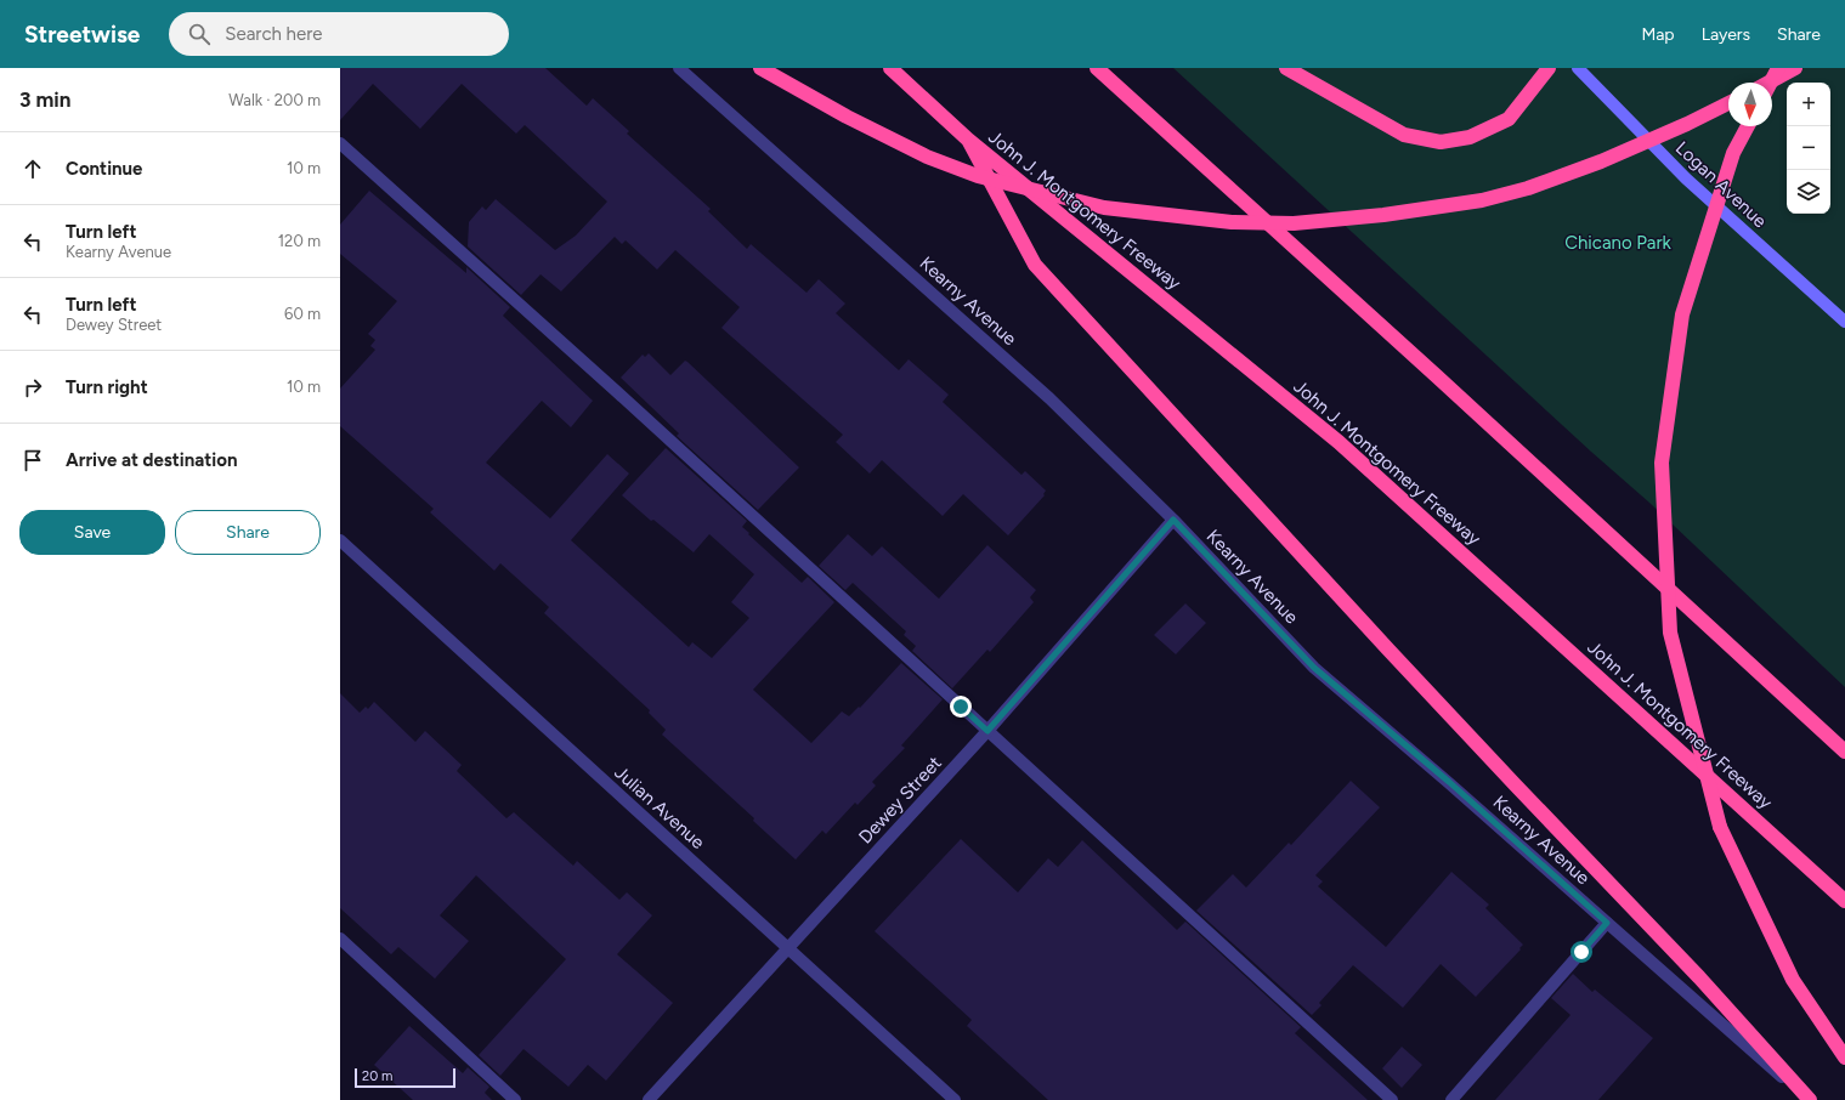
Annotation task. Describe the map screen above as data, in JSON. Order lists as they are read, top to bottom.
{
  "streets": {
    "highway": ["John J. Montgomery Freeway"],
    "main road": ["Logan Avenue"],
    "street": ["Kearny Avenue", "Dewey Street", "Julian Avenue"]
  },
  "crossings": [
    ["Kearny Avenue", "Dewey Street"],
    ["Dewey Street", "Julian Avenue"]
  ],
  "parks": ["Chicano Park"],
  "scale_bar": "20 m",
  "north": "bottom",
  "page": {
    "header": "Streetwise",
    "search": "Search here",
    "nav": ["Map", "Layers", "Share"],
    "heading": ["3 min", "Walk · 200 m"],
    "map_buttons": ["+", "−"],
    "list": [
      ["Continue", "10 m"],
      ["Turn left", "Kearny Avenue", "120 m"],
      ["Turn left", "Dewey Street", "60 m"],
      ["Turn right", "10 m"],
      "Arrive at destination"
    ],
    "buttons": ["Save", "Share"],
    "scale": "20 m"
  }
}
